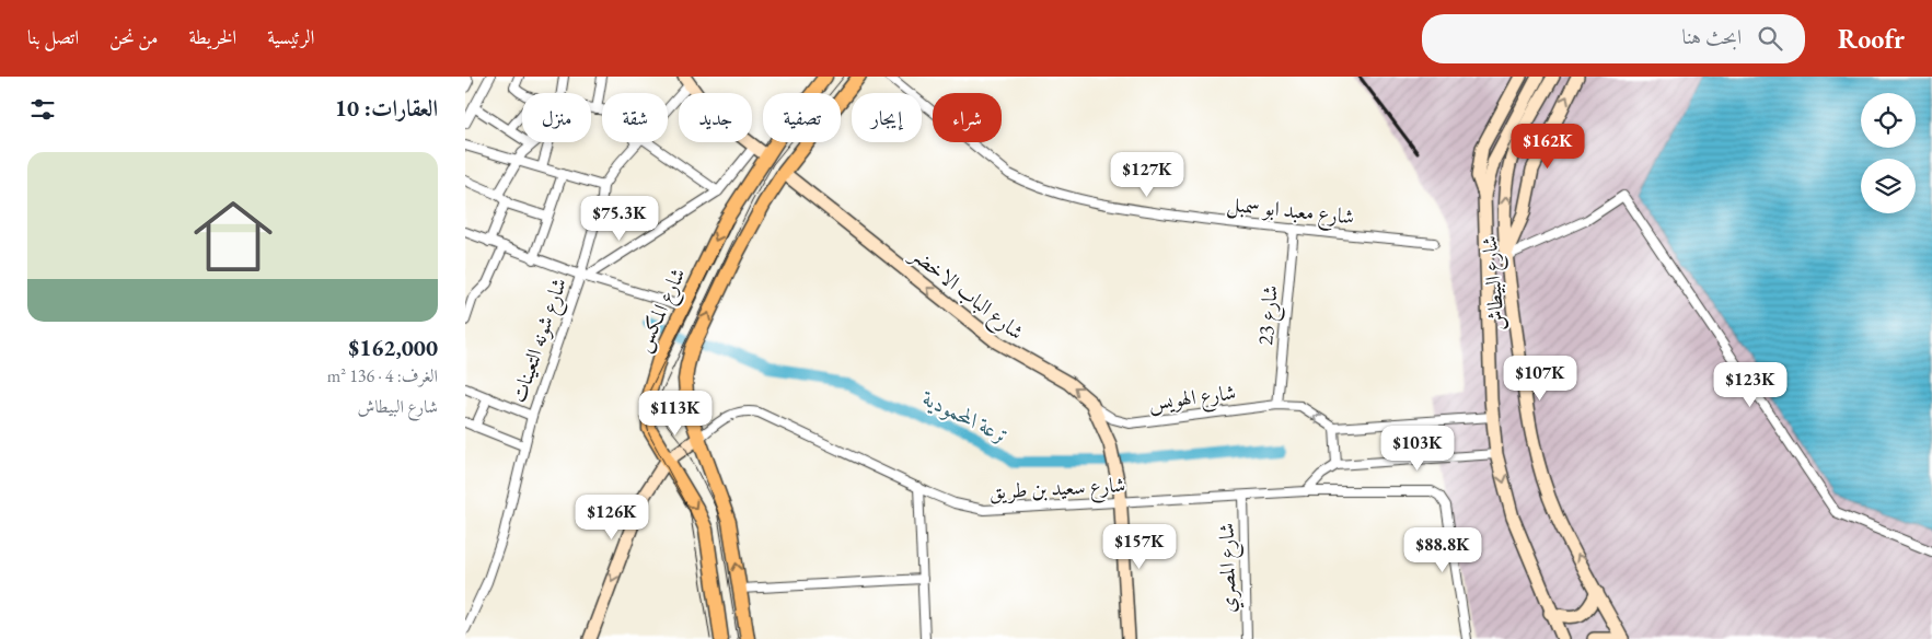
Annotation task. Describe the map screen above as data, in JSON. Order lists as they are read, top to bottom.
{
  "streets": {
    "main road": ["شارع المكس"],
    "street": [
      "شارع معبد ابو سمبل",
      "شارع البيطاش",
      "شارع الباب الاخضر",
      "شارع 23",
      "شارع شونه التعينات",
      "شارع الهويس",
      "شارع سعيد بن طريق",
      "شارع المصري"
    ]
  },
  "crossings": [
    ["شارع معبد ابو سمبل", "شارع 23"],
    ["شارع الباب الاخضر", "شارع الهويس"],
    ["شارع الباب الاخضر", "شارع سعيد بن طريق"],
    ["شارع 23", "شارع الهويس"],
    ["شارع سعيد بن طريق", "شارع المصري"]
  ],
  "one_way": ["شارع الباب الاخضر"],
  "water": ["ترعة المحمودية"],
  "page": {
    "header": "Roofr",
    "search": "ابحث هنا",
    "nav": [
      "الرئيسية",
      "الخريطة",
      "من نحن",
      "اتصل بنا"
    ],
    "heading": "العقارات: 10",
    "chip": [
      "شراء",
      "إيجار",
      "تصفية",
      "جديد",
      "شقة",
      "منزل"
    ],
    "price": [
      "$162K",
      "$127K",
      "$75.3K",
      "$107K",
      "$123K",
      "$113K",
      "$103K",
      "$126K",
      "$157K",
      "$88.8K"
    ],
    "list": [
      {
        "name": "$162,000",
        "note": "الغرف: 4 · 136 m² · شارع البيطاش"
      }
    ]
  }
}
